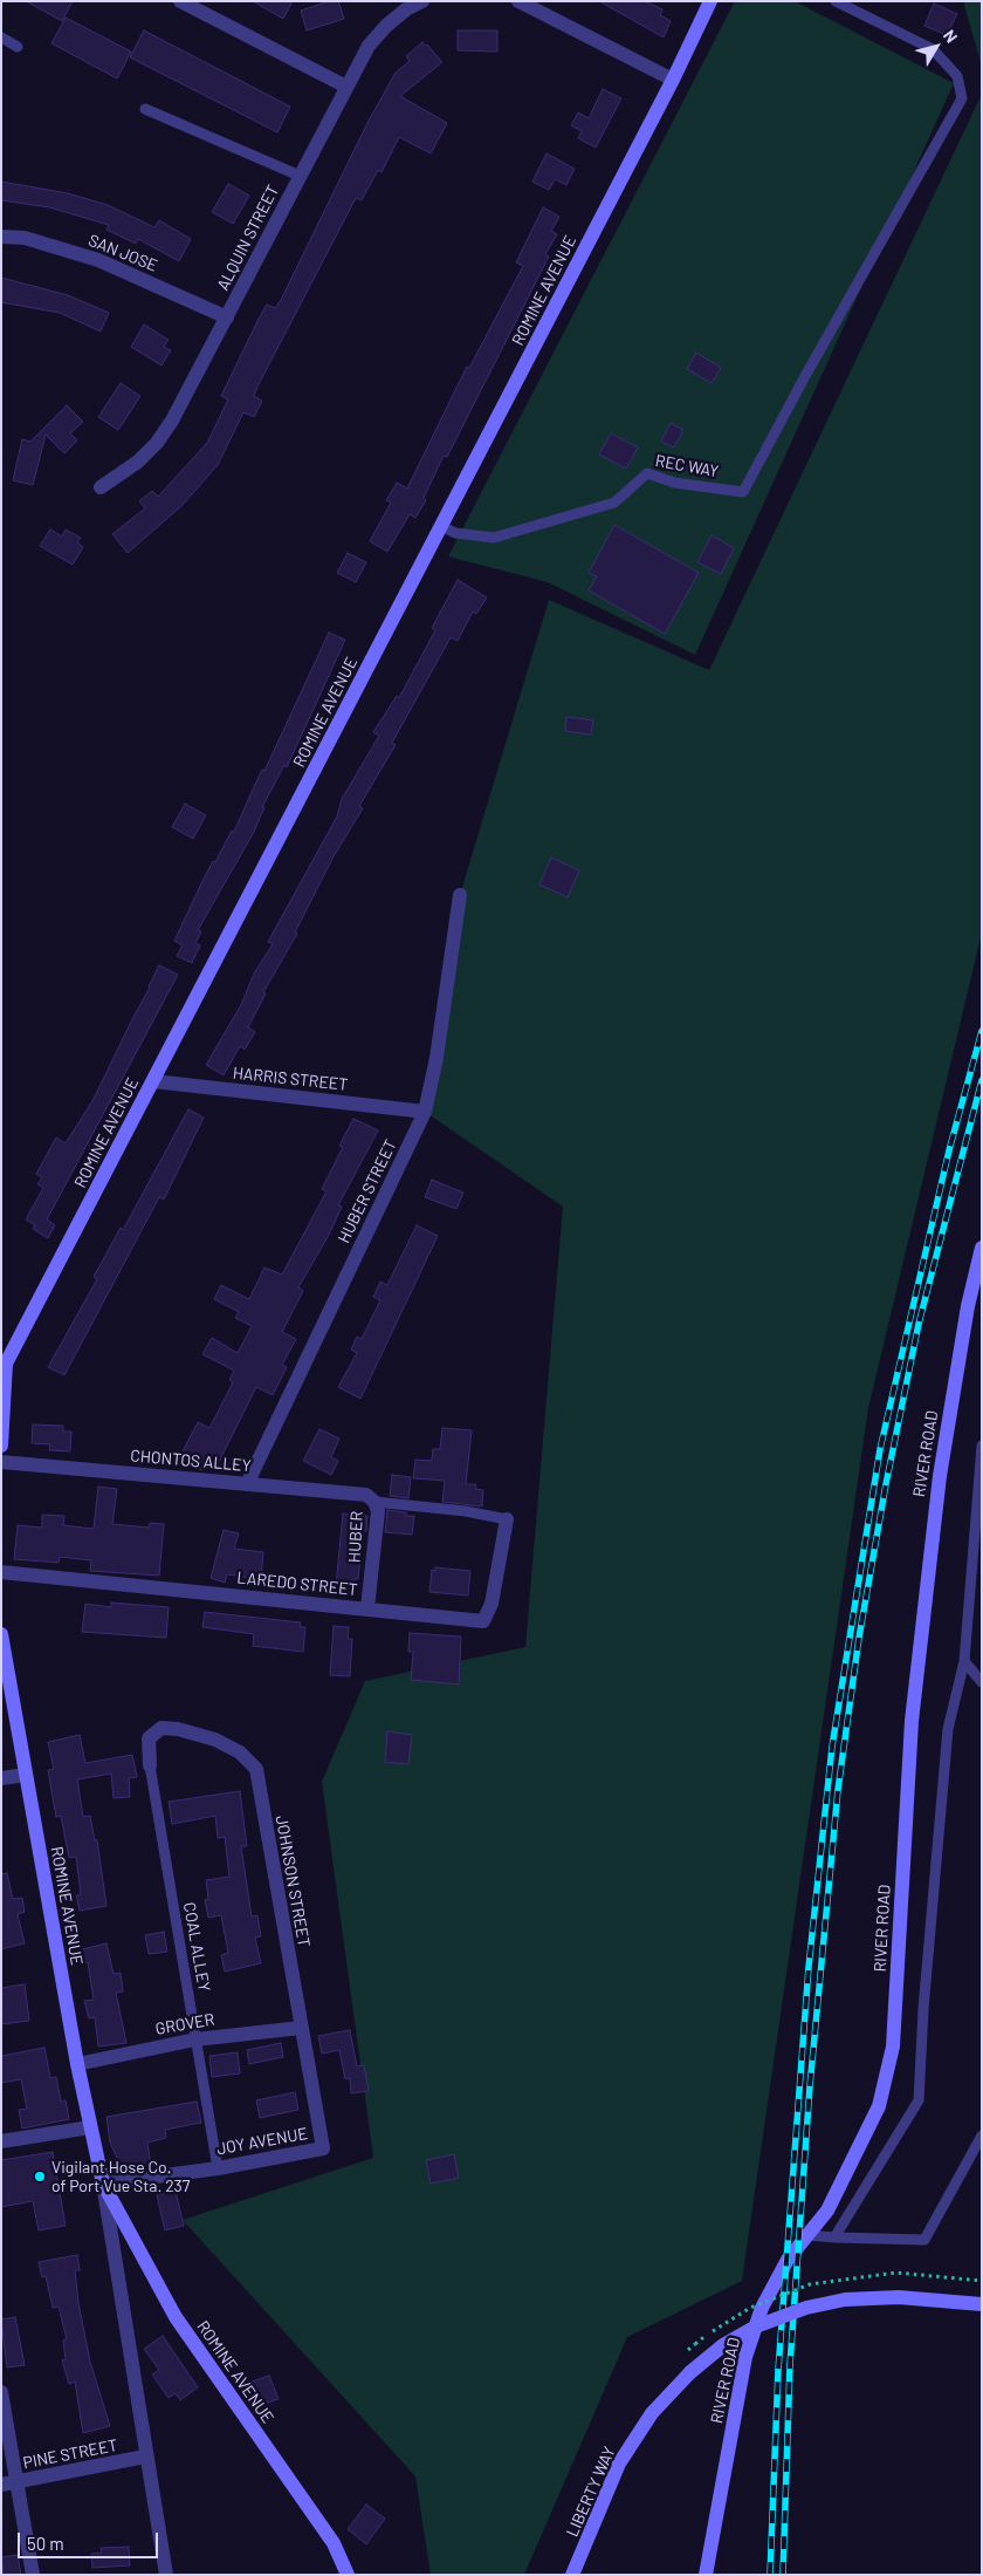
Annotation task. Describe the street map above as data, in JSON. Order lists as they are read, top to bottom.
{
  "streets": {
    "street": [
      "ALQUIN STREET",
      "SAN JOSE",
      "ROMINE AVENUE",
      "HARRIS STREET",
      "HUBER STREET",
      "RIVER ROAD",
      "CHONTOS ALLEY",
      "HUBER",
      "LAREDO STREET",
      "JOHNSON STREET",
      "GROVER",
      "JOY AVENUE",
      "PINE STREET",
      "LIBERTY WAY"
    ],
    "lane": ["REC WAY", "COAL ALLEY"]
  },
  "crossings": [
    ["ALQUIN STREET", "SAN JOSE"],
    ["ROMINE AVENUE", "REC WAY"],
    ["ROMINE AVENUE", "HARRIS STREET"],
    ["ROMINE AVENUE", "GROVER"],
    ["ROMINE AVENUE", "JOY AVENUE"],
    ["ROMINE AVENUE", "PINE STREET"],
    ["HARRIS STREET", "HUBER STREET"],
    ["HUBER STREET", "CHONTOS ALLEY"],
    ["CHONTOS ALLEY", "HUBER"],
    ["HUBER", "LAREDO STREET"],
    ["JOHNSON STREET", "COAL ALLEY"],
    ["JOHNSON STREET", "GROVER"],
    ["JOHNSON STREET", "JOY AVENUE"],
    ["COAL ALLEY", "GROVER"],
    ["COAL ALLEY", "JOY AVENUE"]
  ],
  "places": ["Vigilant Hose Co. of Port Vue Sta. 237"],
  "scale_bar": "50 m",
  "north": "top right"
}
